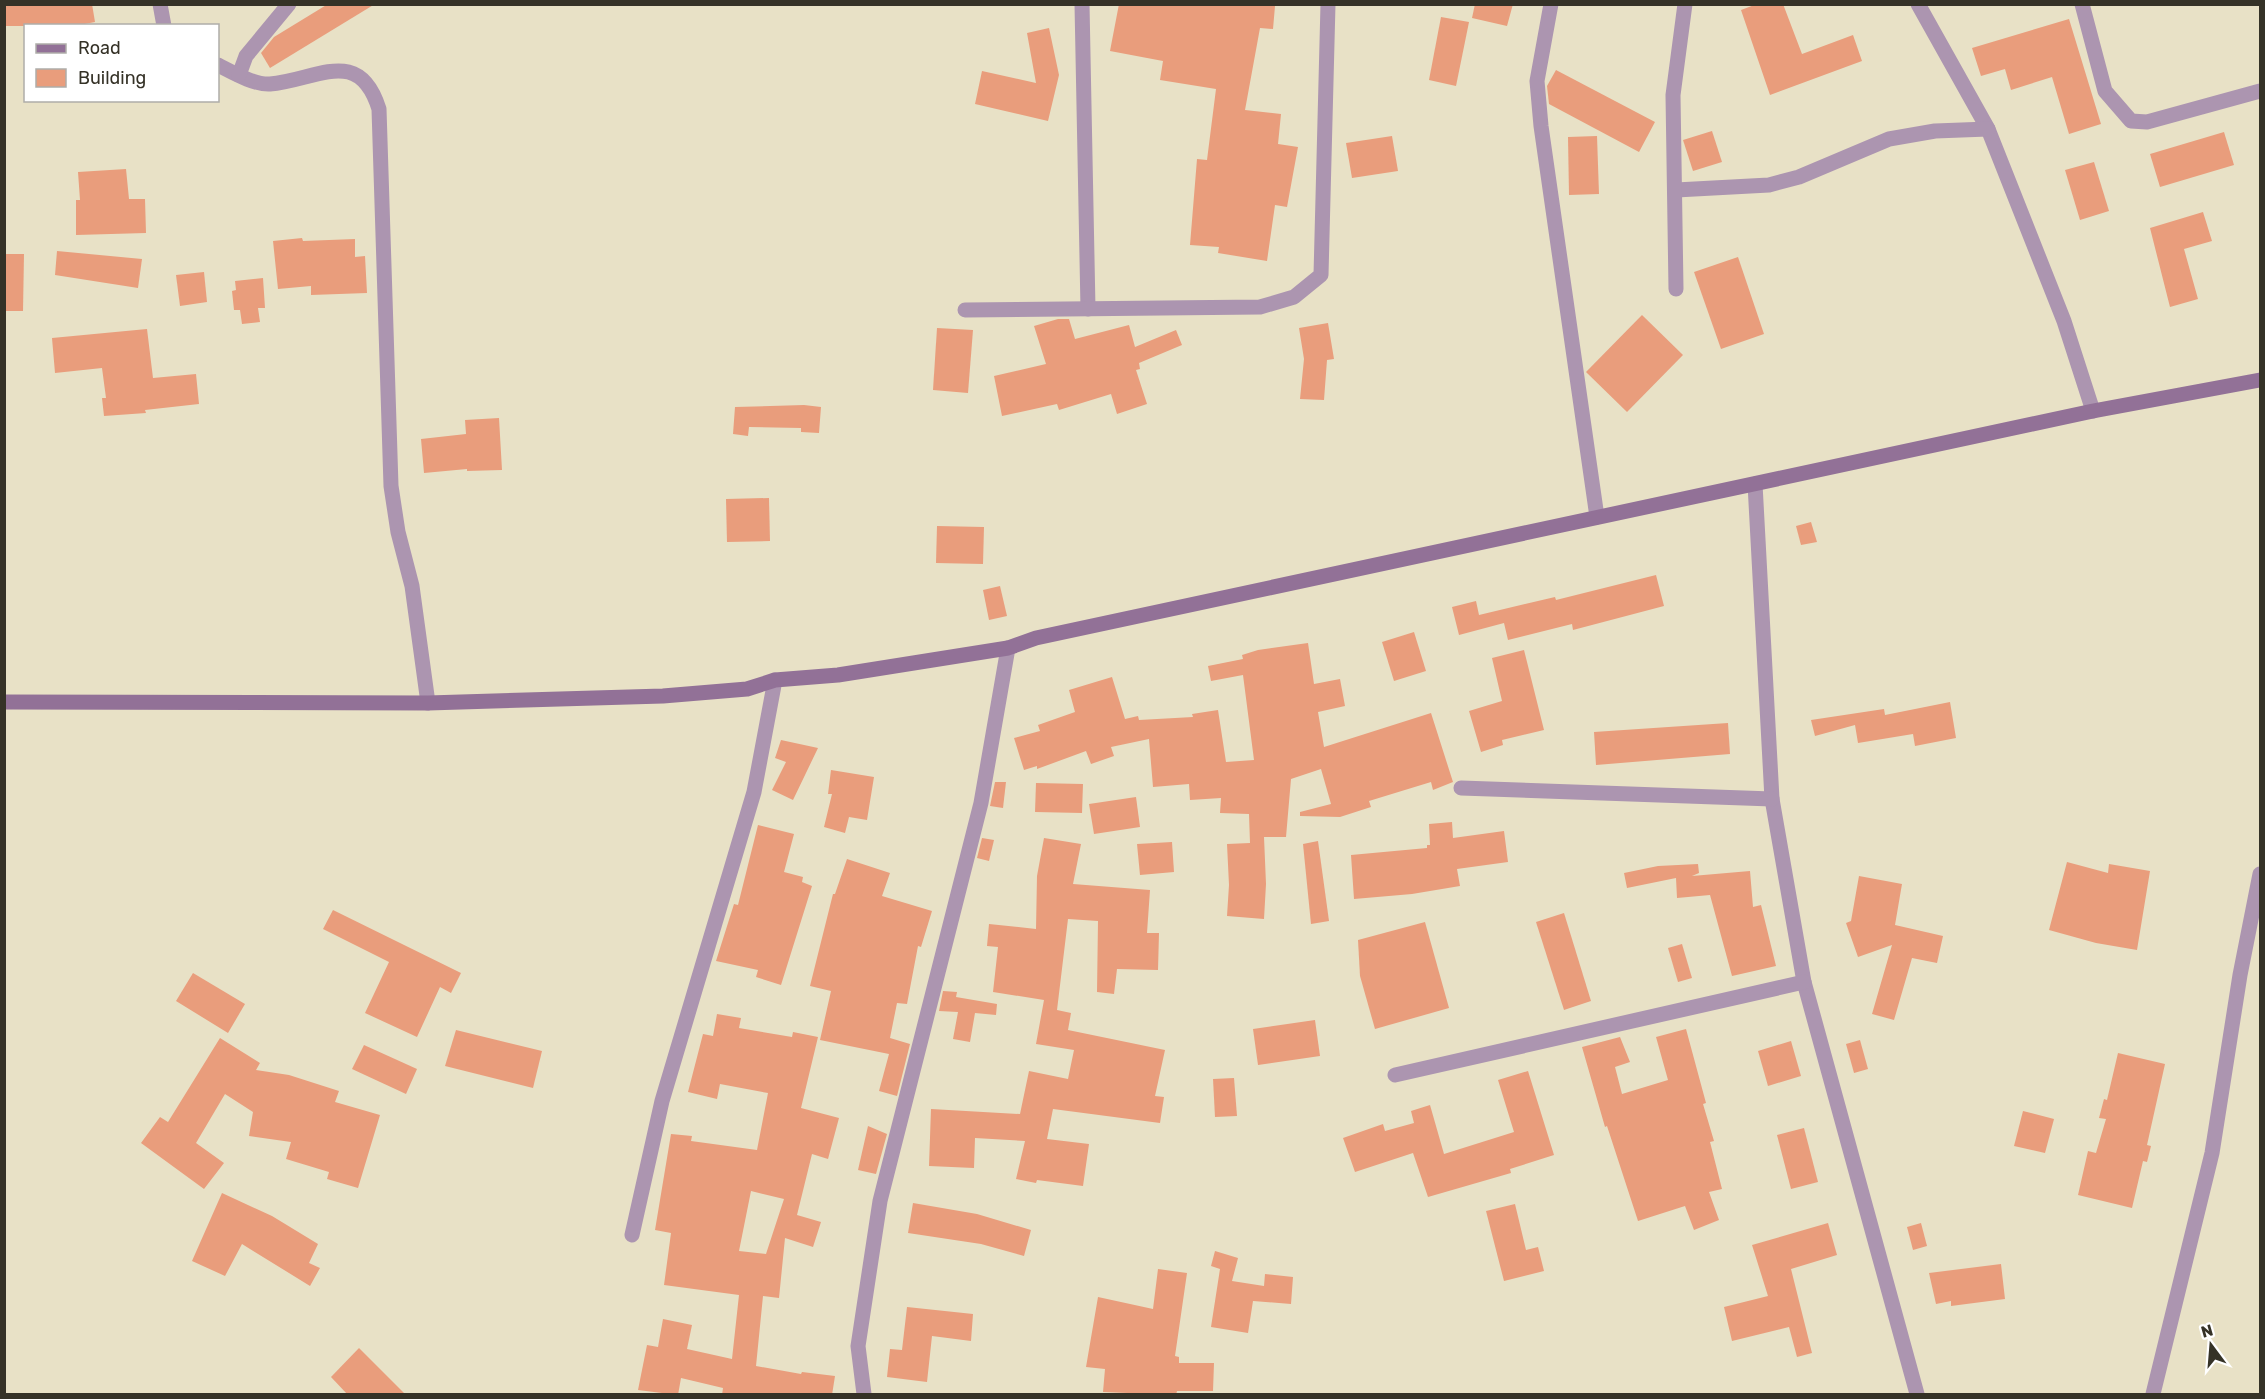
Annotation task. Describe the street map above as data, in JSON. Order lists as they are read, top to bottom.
{
  "legend": ["Road", "Building"],
  "north": "top"
}
